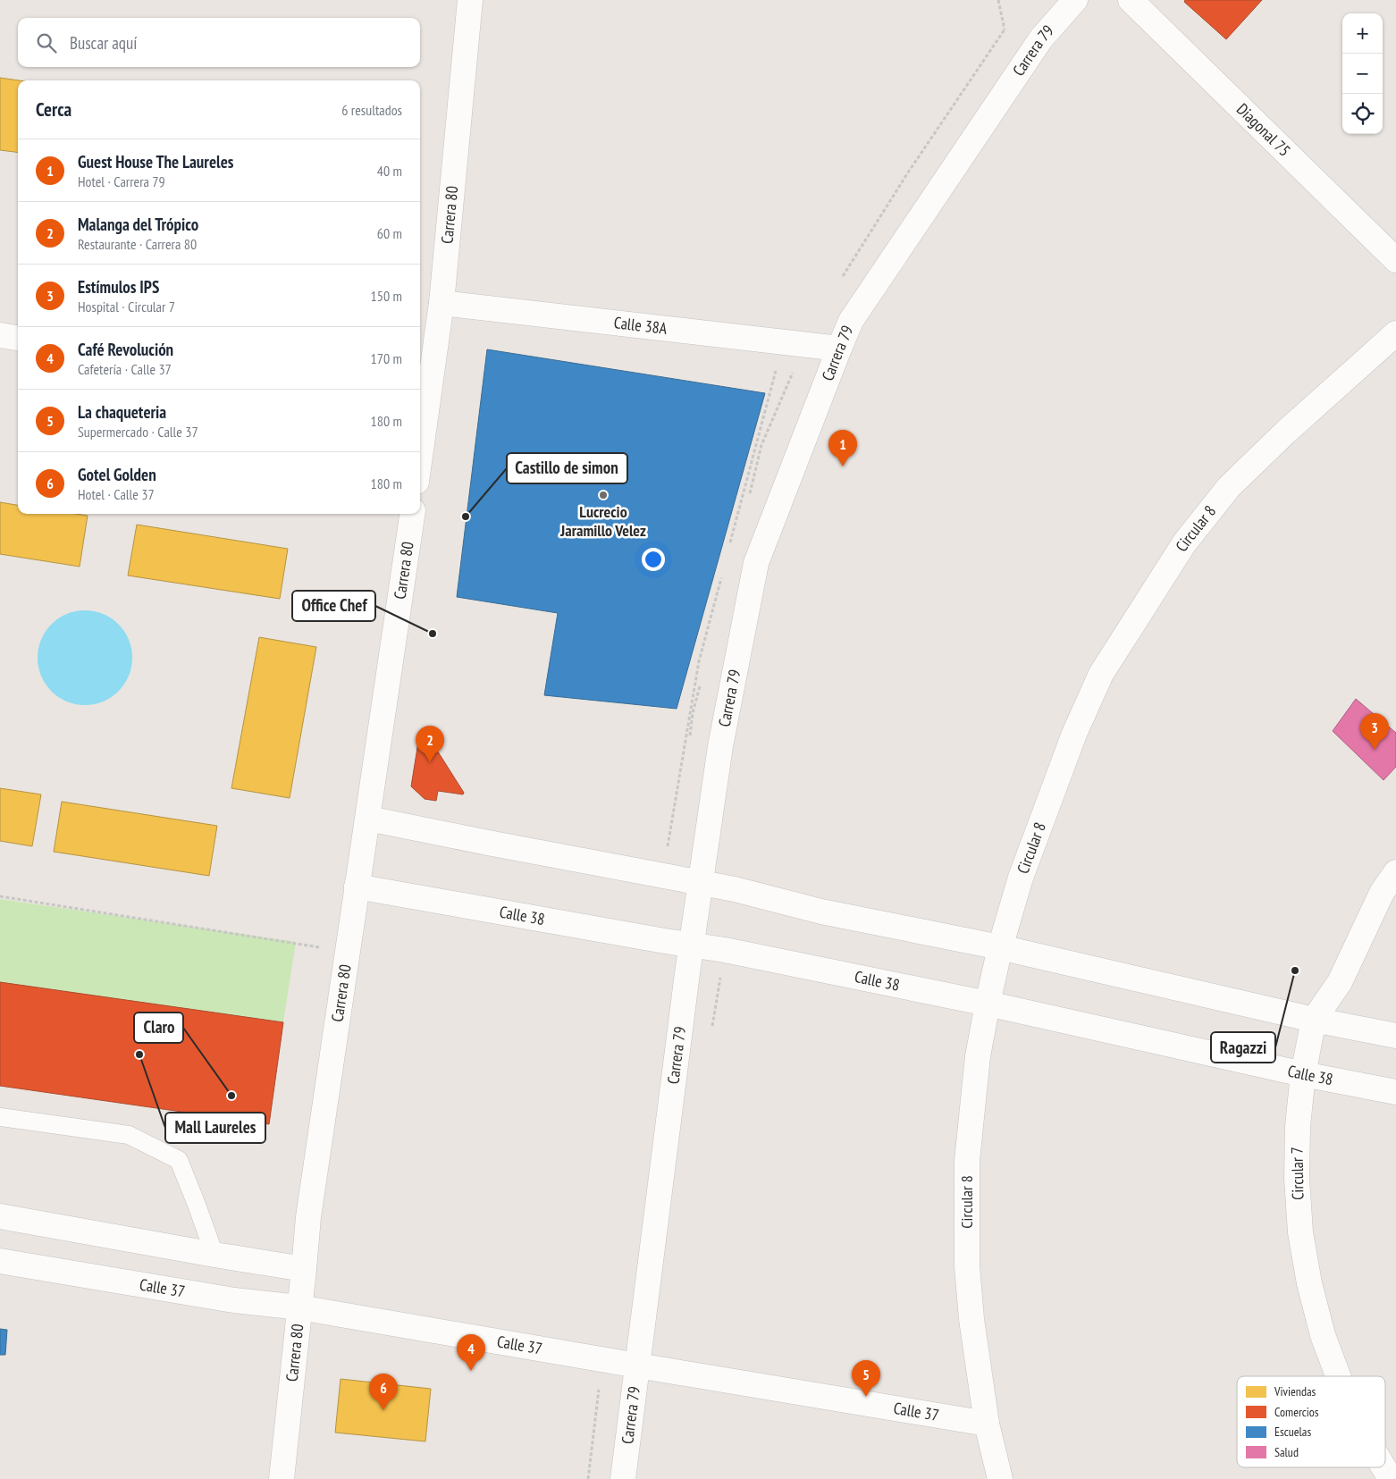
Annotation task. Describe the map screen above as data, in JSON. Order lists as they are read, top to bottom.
{
  "streets": {
    "street": [
      "Carrera 79",
      "Diagonal 75",
      "Carrera 80",
      "Calle 38A",
      "Circular 8",
      "Calle 38",
      "Circular 7",
      "Calle 37"
    ]
  },
  "crossings": [
    ["Carrera 79", "Calle 38A"],
    ["Carrera 79", "Calle 38"],
    ["Carrera 79", "Calle 37"],
    ["Carrera 80", "Calle 38A"],
    ["Carrera 80", "Calle 38"],
    ["Carrera 80", "Calle 37"],
    ["Circular 8", "Calle 38"],
    ["Circular 8", "Calle 37"],
    ["Calle 38", "Circular 7"]
  ],
  "places": [
    "Lucrecio Jaramillo Velez",
    "Castillo de simon",
    "Office Chef",
    "Ragazzi",
    "Mall Laureles",
    "Claro"
  ],
  "legend": [
    "Viviendas",
    "Comercios",
    "Escuelas",
    "Salud"
  ],
  "page": {
    "map_buttons": ["+", "−"],
    "search": "Buscar aquí",
    "heading": ["Cerca", "6 resultados"],
    "list": [
      {
        "mark": "1",
        "name": "Guest House The Laureles",
        "note": "Hotel · Carrera 79",
        "value": "40 m"
      },
      {
        "mark": "2",
        "name": "Malanga del Trópico",
        "note": "Restaurante · Carrera 80",
        "value": "60 m"
      },
      {
        "mark": "3",
        "name": "Estímulos IPS",
        "note": "Hospital · Circular 7",
        "value": "150 m"
      },
      {
        "mark": "4",
        "name": "Café Revolución",
        "note": "Cafetería · Calle 37",
        "value": "170 m"
      },
      {
        "mark": "5",
        "name": "La chaqueteria",
        "note": "Supermercado · Calle 37",
        "value": "180 m"
      },
      {
        "mark": "6",
        "name": "Gotel Golden",
        "note": "Hotel · Calle 37",
        "value": "180 m"
      }
    ],
    "pins": [
      "1",
      "3",
      "2",
      "4",
      "5",
      "6"
    ]
  }
}
